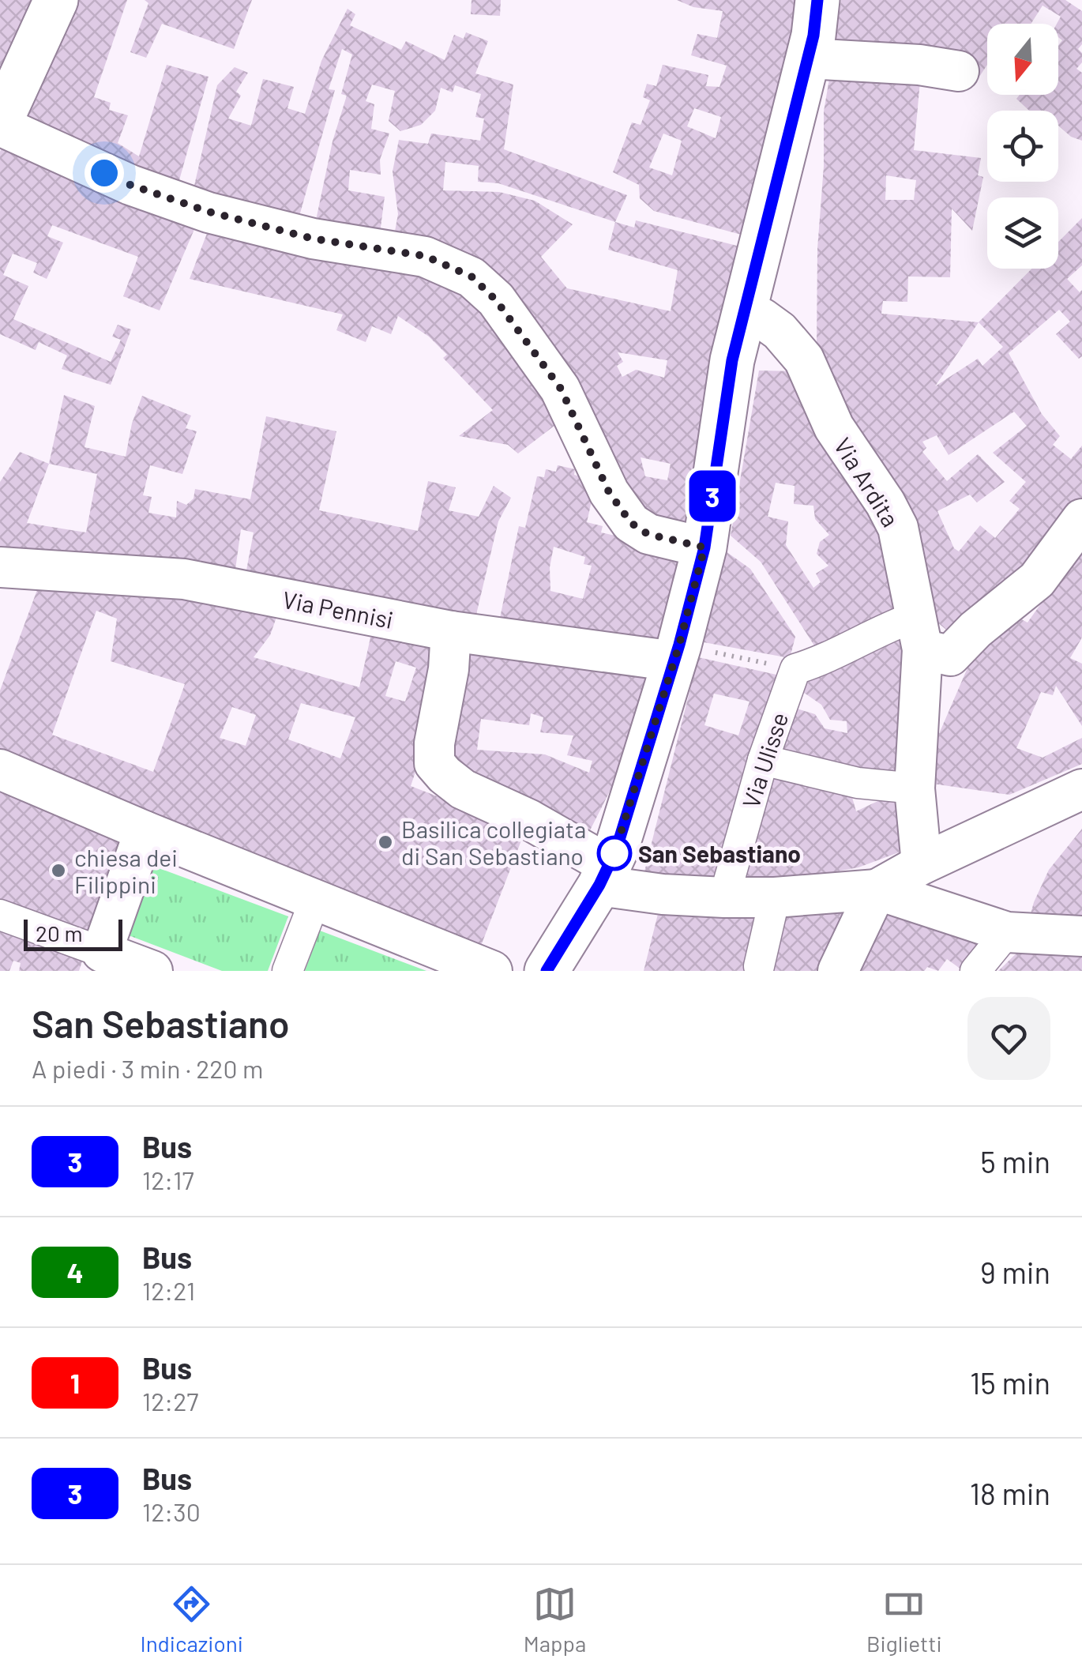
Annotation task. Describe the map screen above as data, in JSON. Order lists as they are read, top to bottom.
{
  "streets": {
    "street": ["Via Ardita", "Via Pennisi", "Via Ulisse"]
  },
  "places": ["Basilica collegiata di San Sebastiano", "San Sebastiano", "chiesa dei Filippini"],
  "lines": ["bus line 3"],
  "scale_bar": "20 m",
  "north": "bottom",
  "page": {
    "on_map": "3",
    "scale": "20 m",
    "heading": ["San Sebastiano", "A piedi · 3 min · 220 m"],
    "list": [
      {
        "mark": "3",
        "name": "Bus",
        "note": "12:17",
        "value": "5 min"
      },
      {
        "mark": "4",
        "name": "Bus",
        "note": "12:21",
        "value": "9 min"
      },
      {
        "mark": "1",
        "name": "Bus",
        "note": "12:27",
        "value": "15 min"
      },
      {
        "mark": "3",
        "name": "Bus",
        "note": "12:30",
        "value": "18 min"
      }
    ],
    "tabs": ["Indicazioni", "Mappa", "Biglietti"]
  }
}
